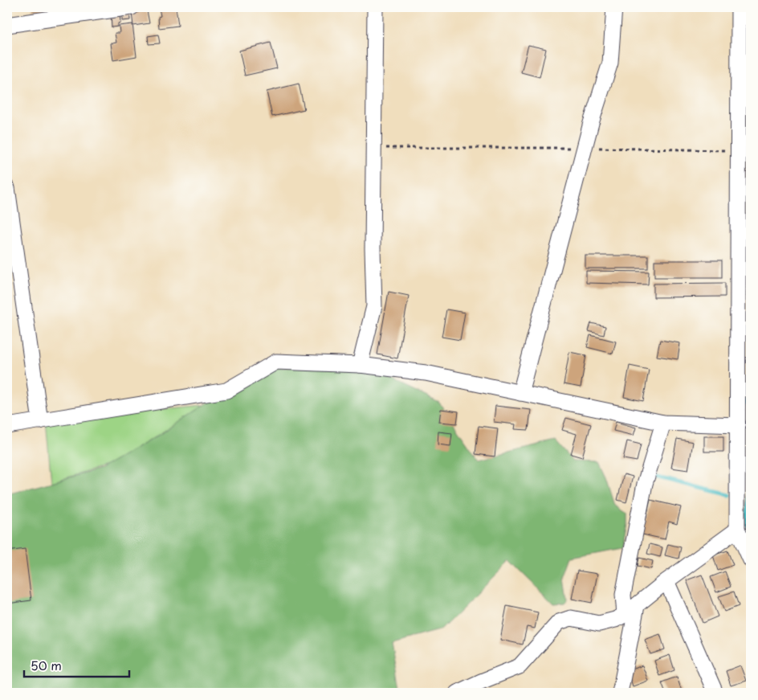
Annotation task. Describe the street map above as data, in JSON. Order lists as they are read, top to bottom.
{
  "scale_bar": "50 m"
}
